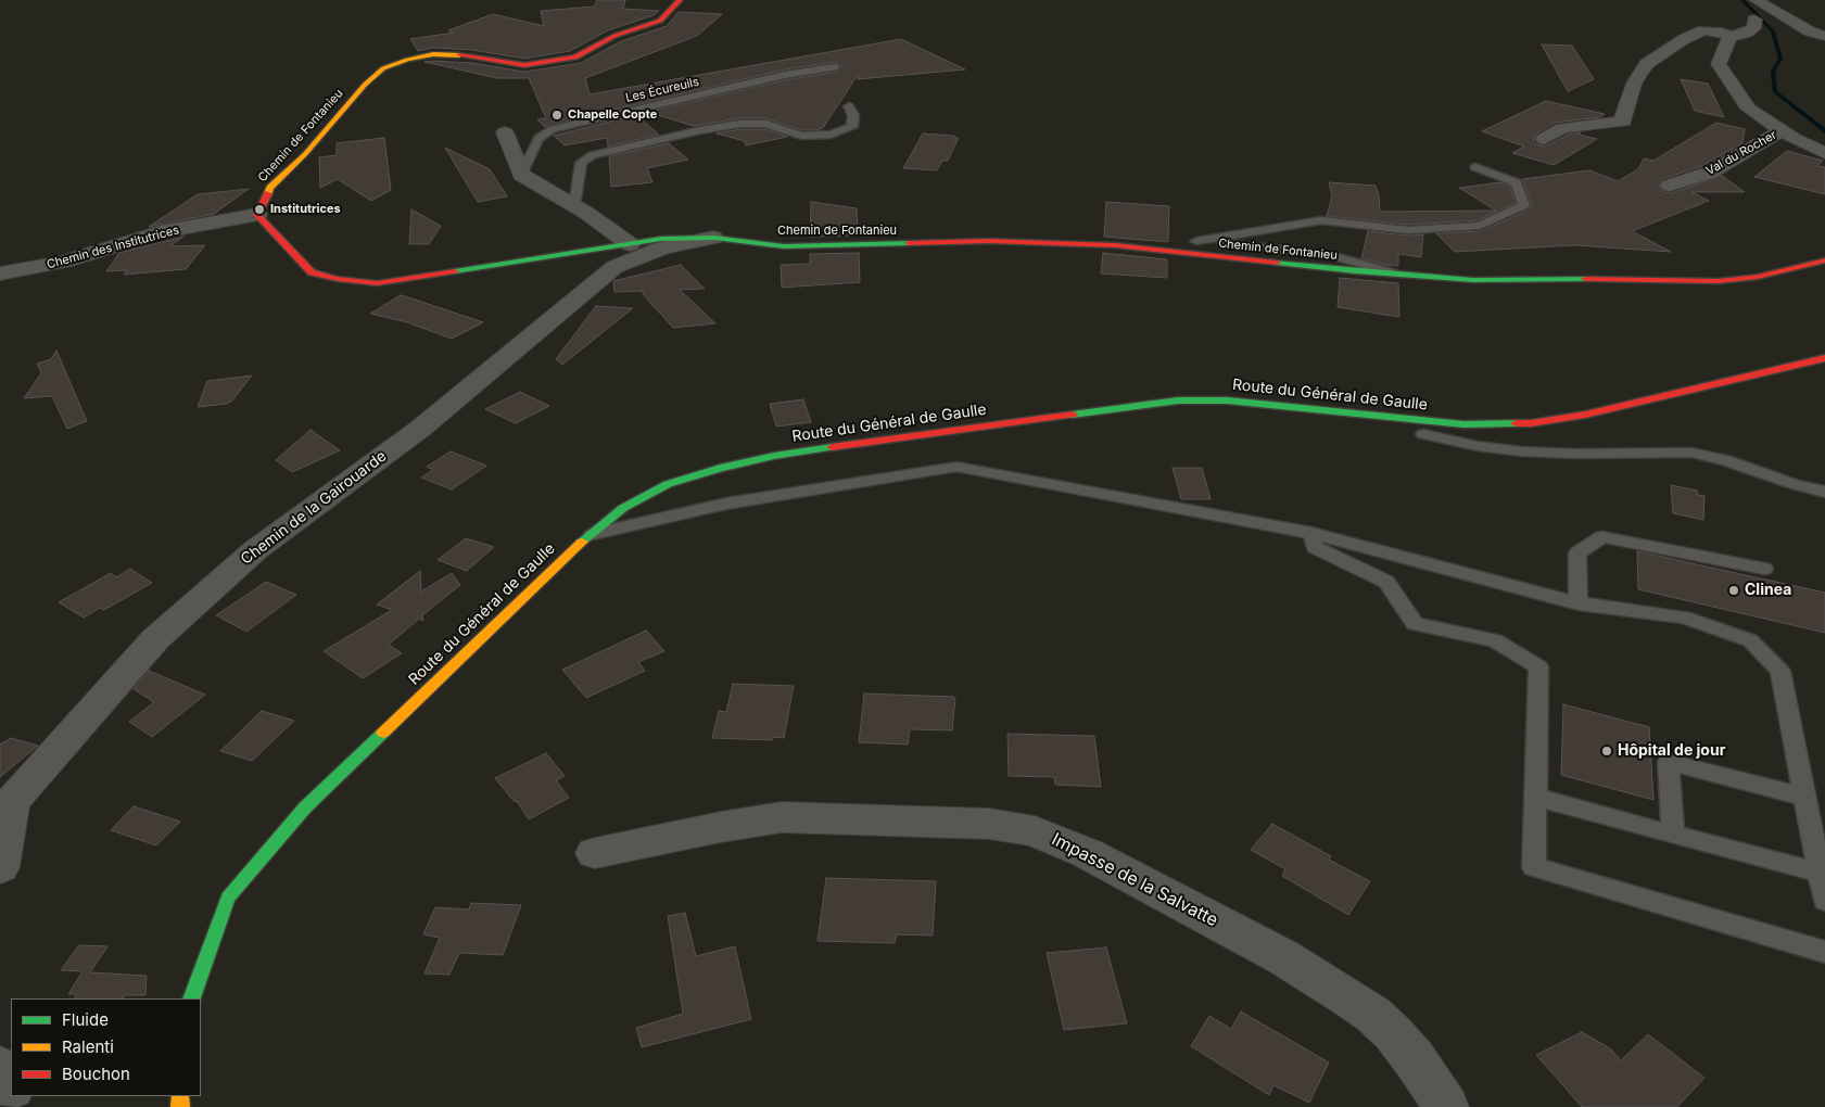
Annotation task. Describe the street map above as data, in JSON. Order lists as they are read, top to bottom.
{
  "streets": {
    "street": [
      "Chemin de Fontanieu",
      "Val du Rocher",
      "Chemin des Institutrices",
      "Route du Général de Gaulle",
      "Chemin de la Gairouarde",
      "Impasse de la Salvatte"
    ],
    "lane": ["Les Écureuils"]
  },
  "crossings": [
    ["Chemin de Fontanieu", "Chemin des Institutrices"],
    ["Chemin de Fontanieu", "Chemin de la Gairouarde"]
  ],
  "places": [
    "Chapelle Copte",
    "Institutrices",
    "Clinea",
    "Hôpital de jour"
  ],
  "legend": ["Fluide", "Ralenti", "Bouchon"]
}
